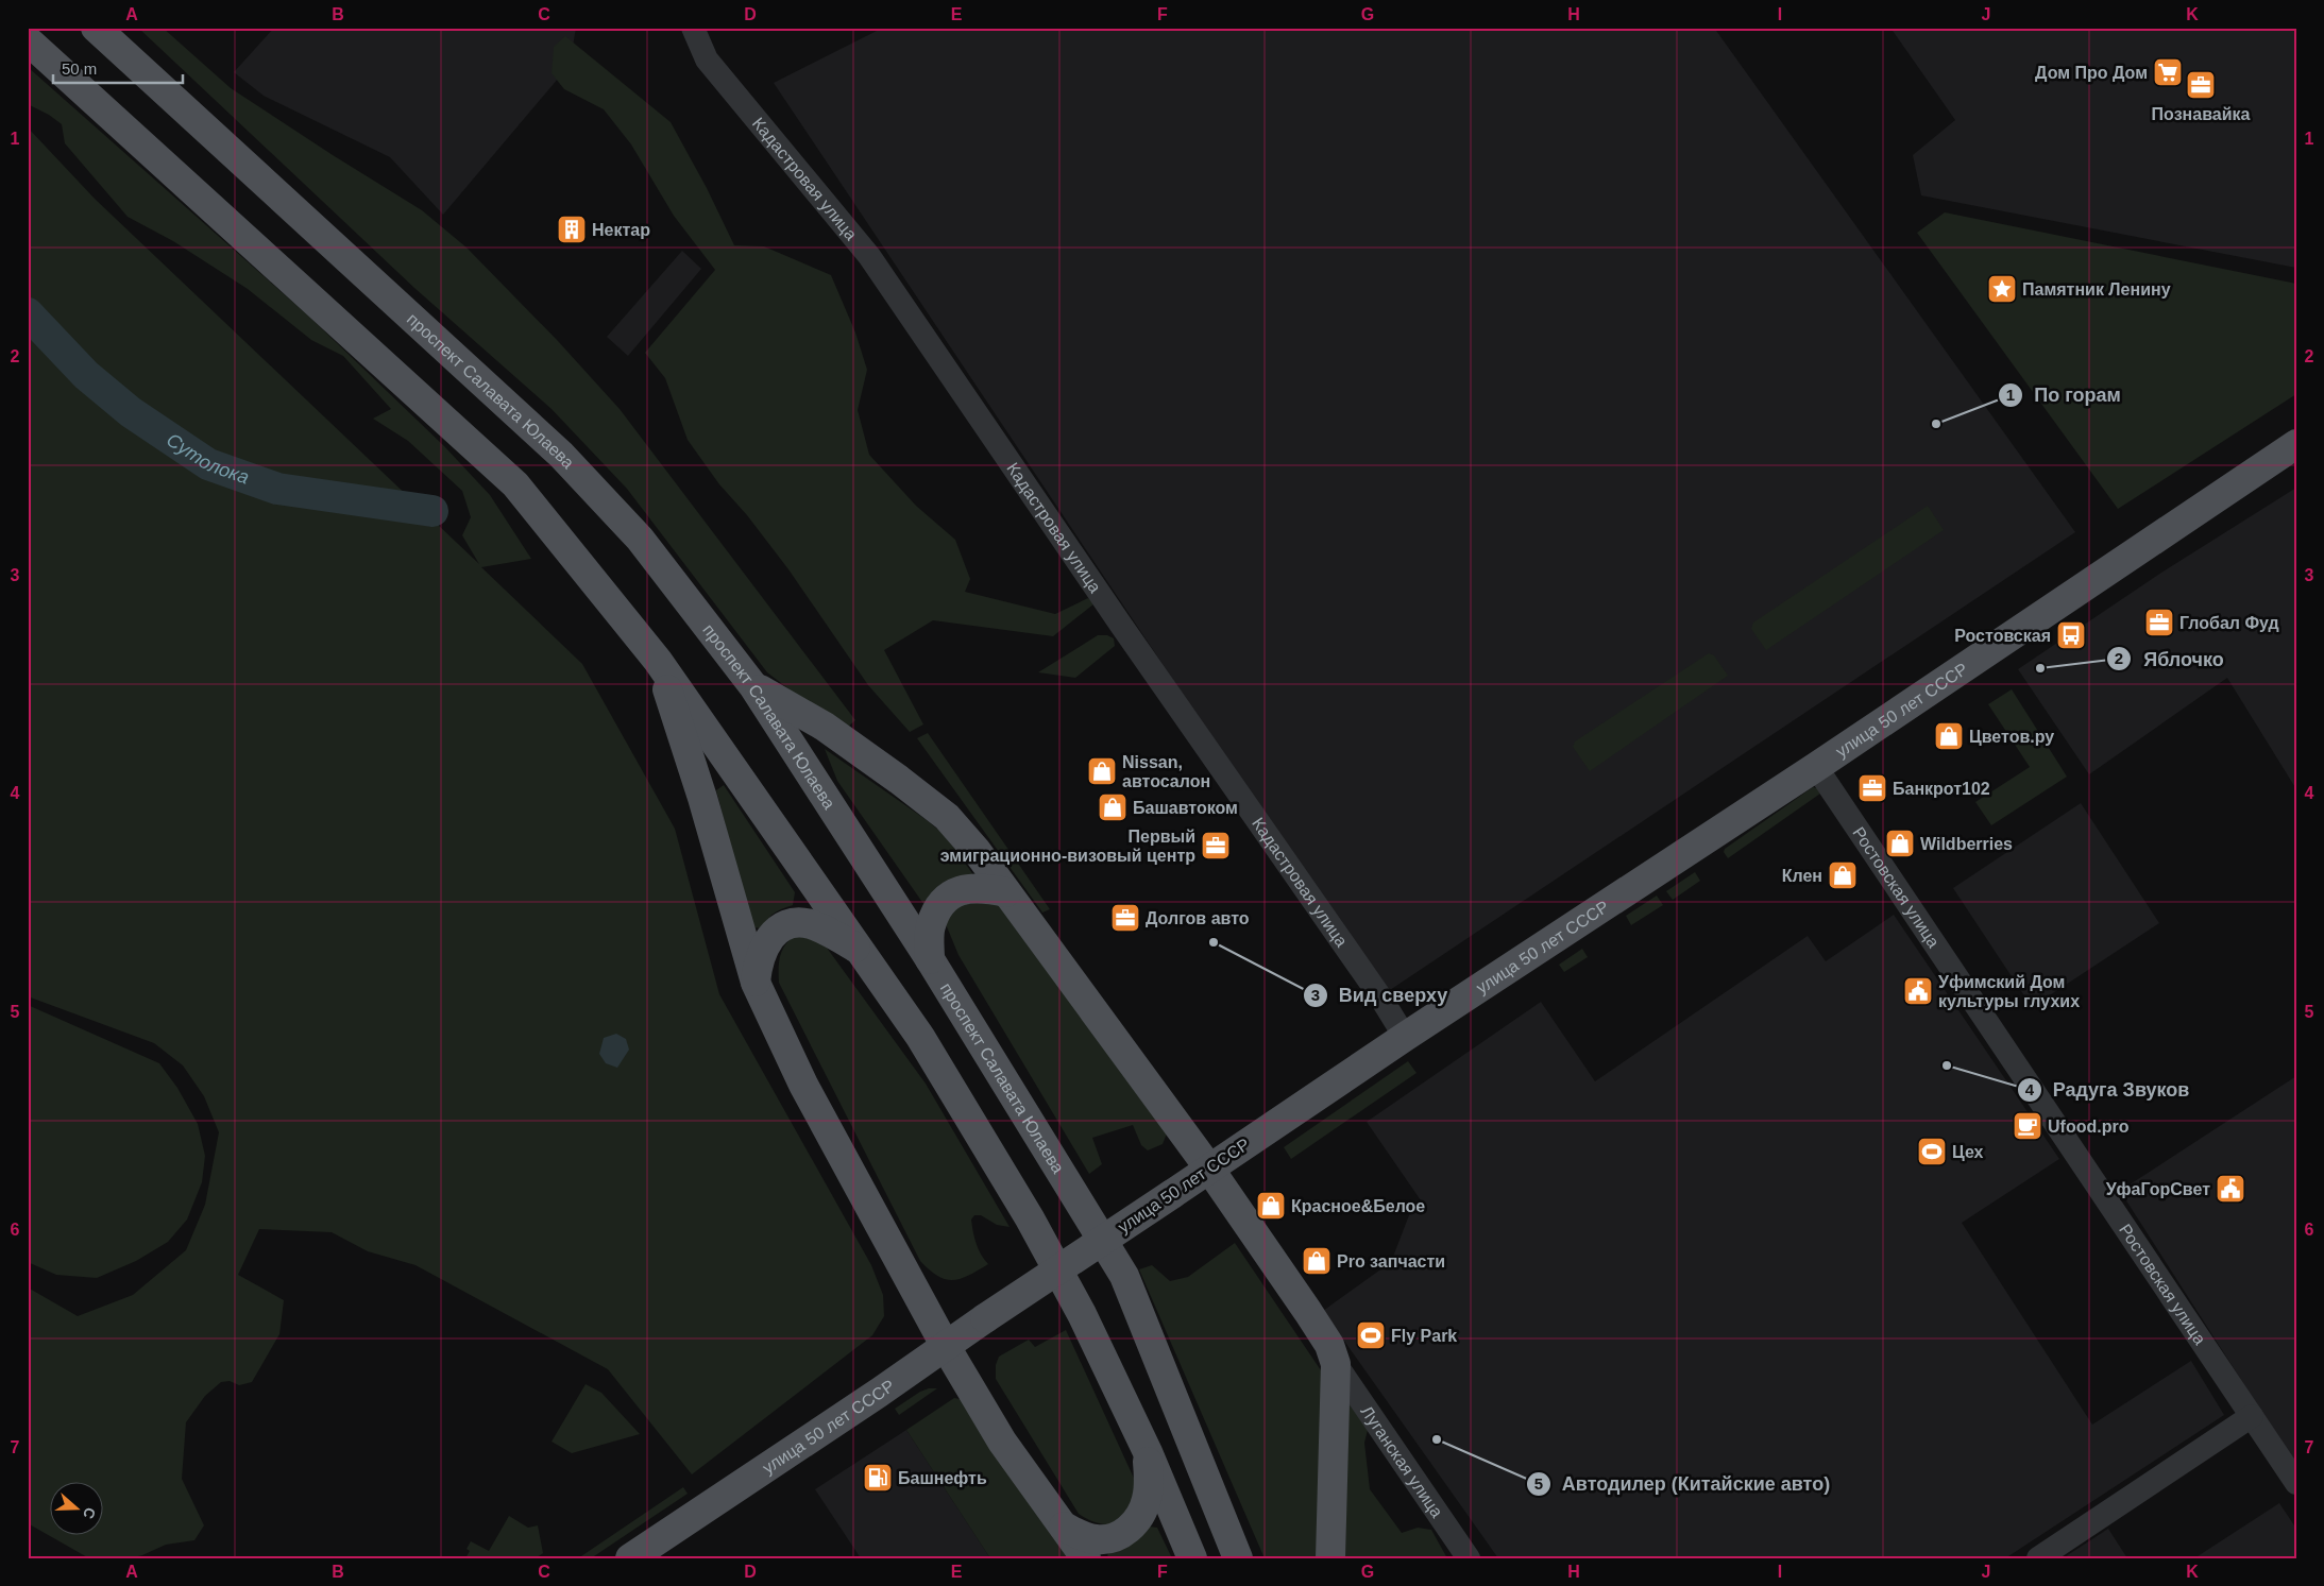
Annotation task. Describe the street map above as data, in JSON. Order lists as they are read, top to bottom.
{
  "streets": {
    "main road": ["проспект Салавата Юлаева", "улица 50 лет СССР"],
    "street": ["Кадастровая улица", "Ростовская улица", "Луганская улица"]
  },
  "crossings": [
    ["Кадастровая улица", "улица 50 лет СССР"],
    ["улица 50 лет СССР", "Ростовская улица"]
  ],
  "water": ["Сутолока"],
  "places": {
    "supermarket": ["Дом Про Дом"],
    "office": [
      "Познавайка",
      "Глобал Фуд",
      "Банкрот102",
      "Первый эмиграционно-визовый центр",
      "Долгов авто"
    ],
    "building": ["Нектар"],
    "place": ["Памятник Ленину"],
    "other": [
      "По горам",
      "Яблочко",
      "Вид сверху",
      "Радуга Звуков",
      "Автодилер (Китайские авто)"
    ],
    "bus stop": ["Ростовская"],
    "shop": [
      "Цветов.ру",
      "Nissan, автосалон",
      "Башавтоком",
      "Wildberries",
      "Клен",
      "Красное&Белое",
      "Pro запчасти"
    ],
    "public building": ["Уфимский Дом культуры глухих", "УфаГорСвет"],
    "cafe": ["Ufood.pro"],
    "sports": ["Цех", "Fly Park"],
    "fuel station": ["Башнефть"]
  },
  "scale_bar": "50 m",
  "north": "right",
  "grid": {
    "columns": [
      "A",
      "B",
      "C",
      "D",
      "E",
      "F",
      "G",
      "H",
      "I",
      "J",
      "K"
    ],
    "rows": [
      "1",
      "2",
      "3",
      "4",
      "5",
      "6",
      "7"
    ]
  }
}
